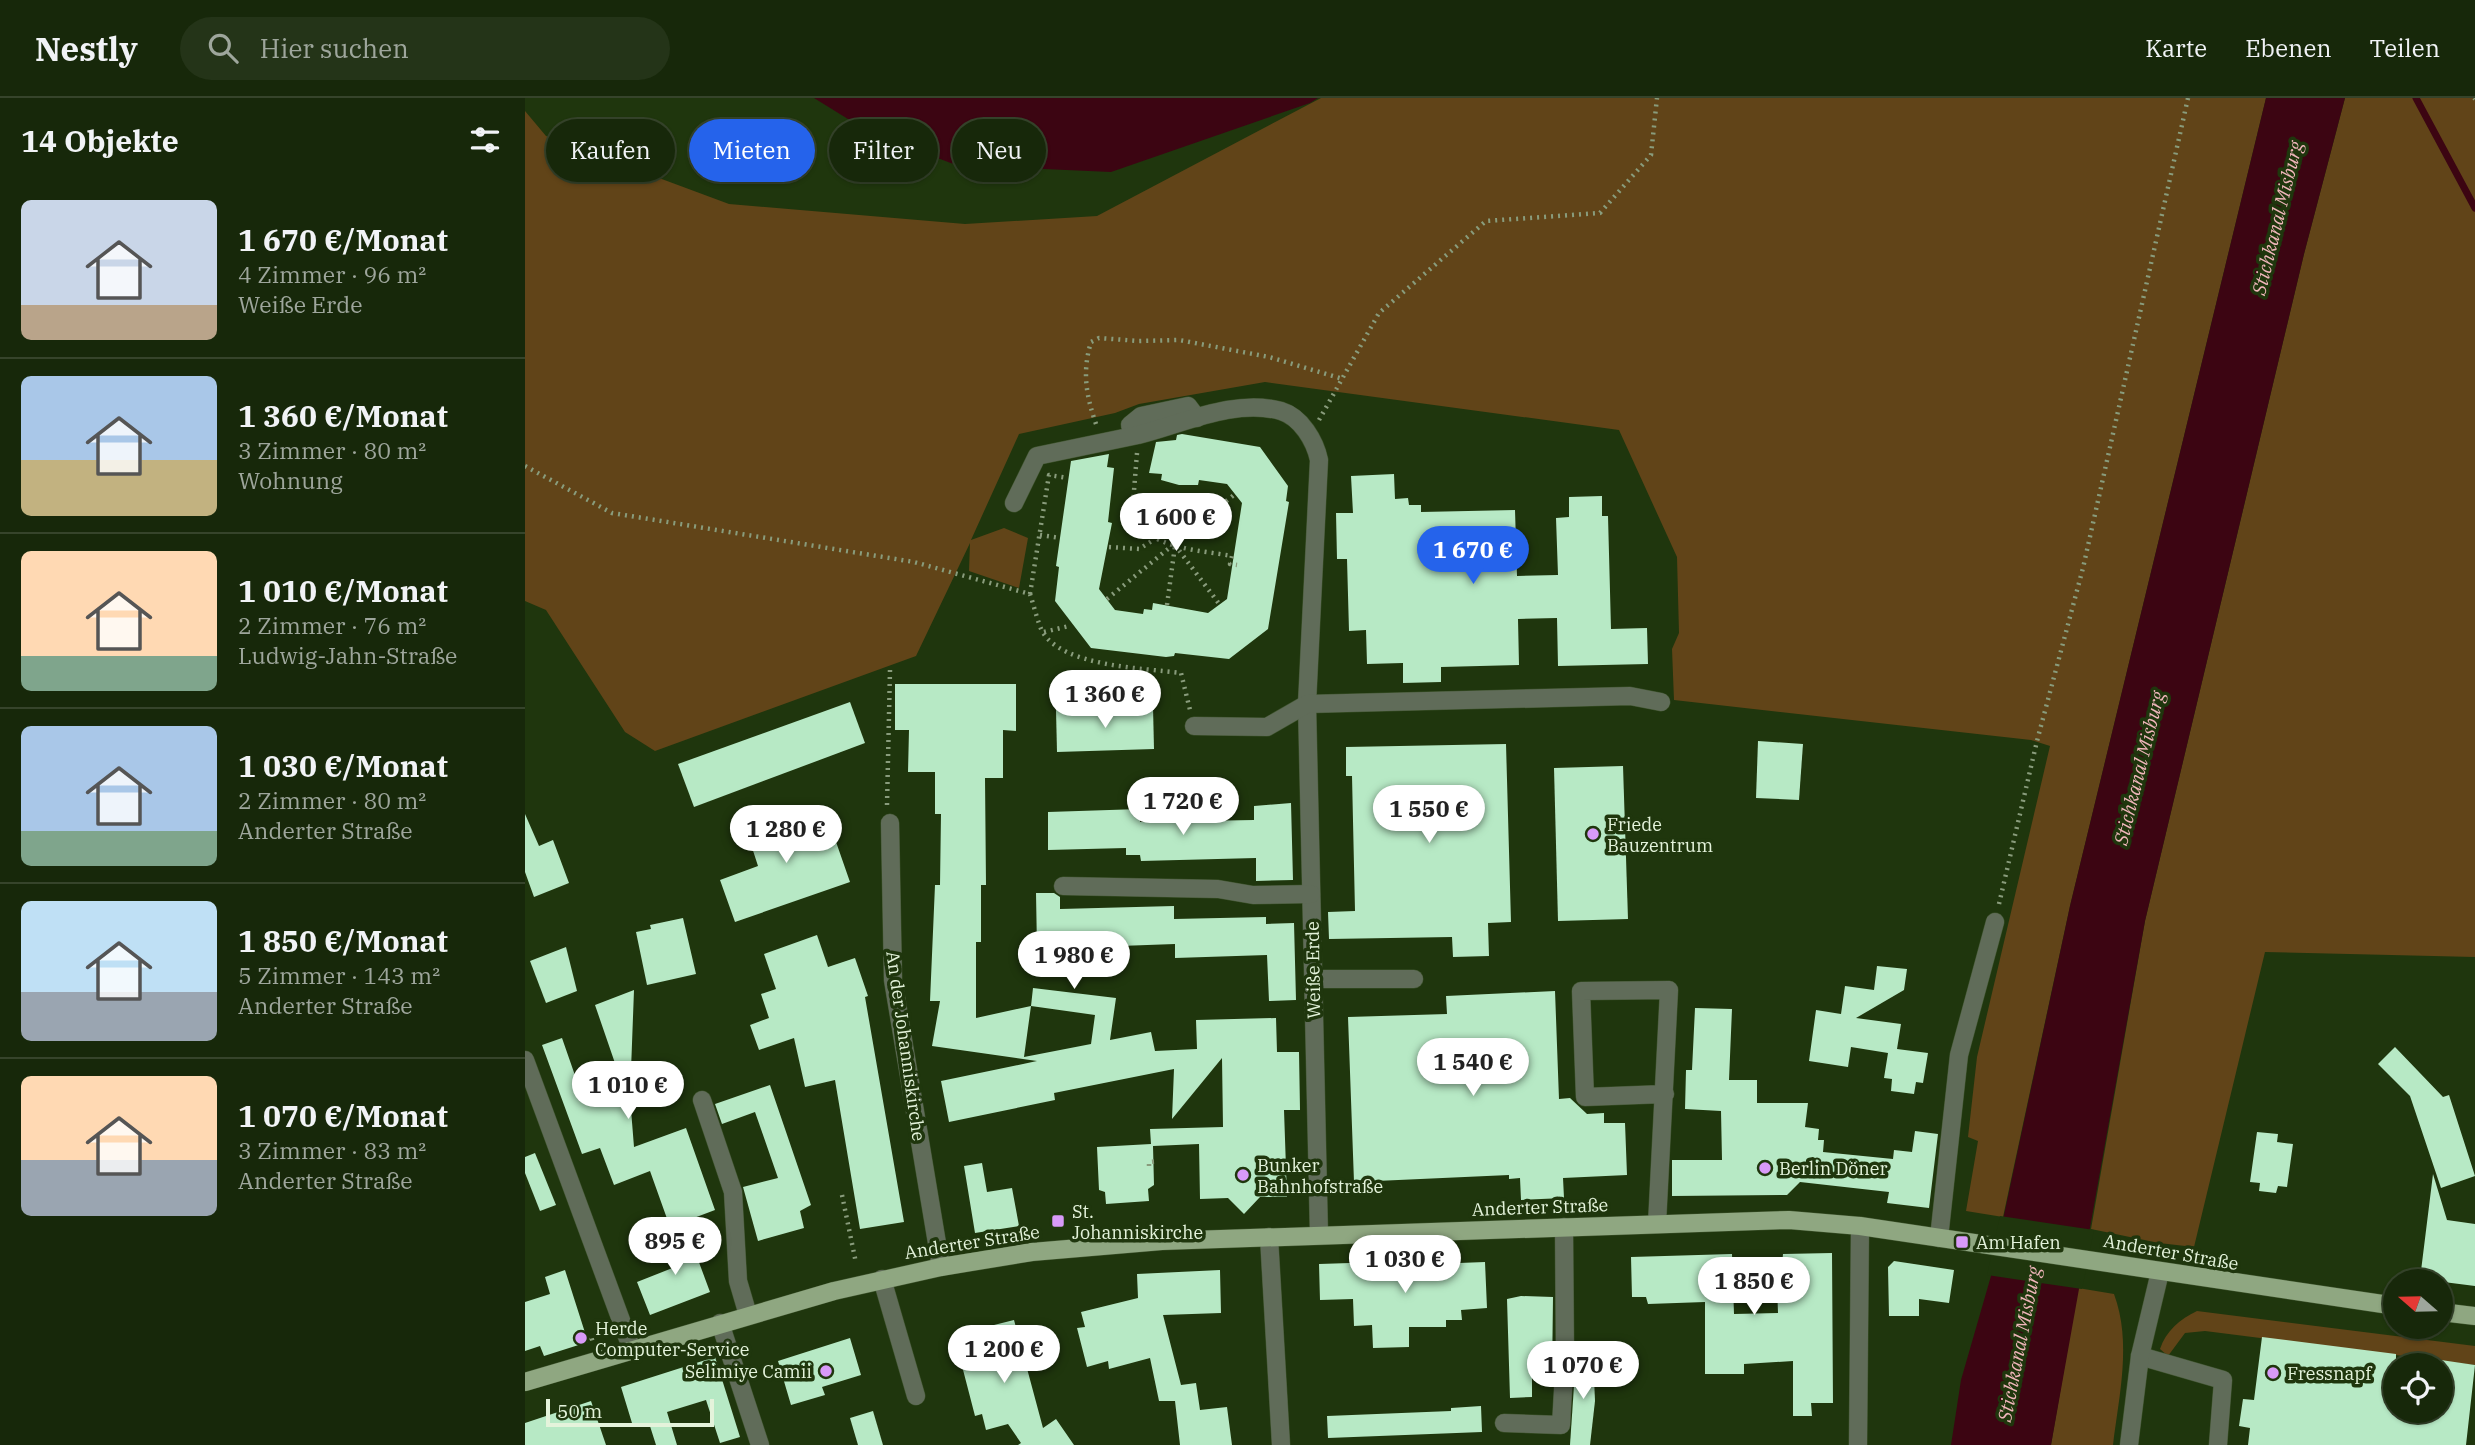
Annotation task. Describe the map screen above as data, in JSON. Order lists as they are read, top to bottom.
{
  "streets": {
    "main road": ["Anderter Straße"],
    "street": ["Weiße Erde", "An der Johanniskirche"]
  },
  "crossings": [
    ["Weiße Erde", "Anderter Straße"],
    ["An der Johanniskirche", "Anderter Straße"]
  ],
  "water": ["Stichkanal Misburg"],
  "places": {
    "other": [
      "Friede Bauzentrum",
      "Berlin Döner",
      "Bunker Bahnhofstraße",
      "Herde Computer-Service",
      "Selimiye Camii",
      "Fressnapf"
    ],
    "transit": ["St. Johanniskirche", "Am Hafen"]
  },
  "scale_bar": "50 m",
  "north": "left",
  "page": {
    "header": "Nestly",
    "search": "Hier suchen",
    "nav": ["Karte", "Ebenen", "Teilen"],
    "heading": "14 Objekte",
    "chip": [
      "Kaufen",
      "Mieten",
      "Filter",
      "Neu"
    ],
    "list": [
      {
        "name": "1 670 €/Monat",
        "note": "4 Zimmer · 96 m² · Weiße Erde"
      },
      {
        "name": "1 360 €/Monat",
        "note": "3 Zimmer · 80 m² · Wohnung"
      },
      {
        "name": "1 010 €/Monat",
        "note": "2 Zimmer · 76 m² · Ludwig-Jahn-Straße"
      },
      {
        "name": "1 030 €/Monat",
        "note": "2 Zimmer · 80 m² · Anderter Straße"
      },
      {
        "name": "1 850 €/Monat",
        "note": "5 Zimmer · 143 m² · Anderter Straße"
      },
      {
        "name": "1 070 €/Monat",
        "note": "3 Zimmer · 83 m² · Anderter Straße"
      }
    ],
    "price": [
      "1 600 €",
      "1 670 €",
      "1 360 €",
      "1 720 €",
      "1 550 €",
      "1 280 €",
      "1 980 €",
      "1 540 €",
      "1 010 €",
      "895 €",
      "1 030 €",
      "1 850 €",
      "1 200 €",
      "1 070 €"
    ],
    "scale": "50 m"
  }
}
